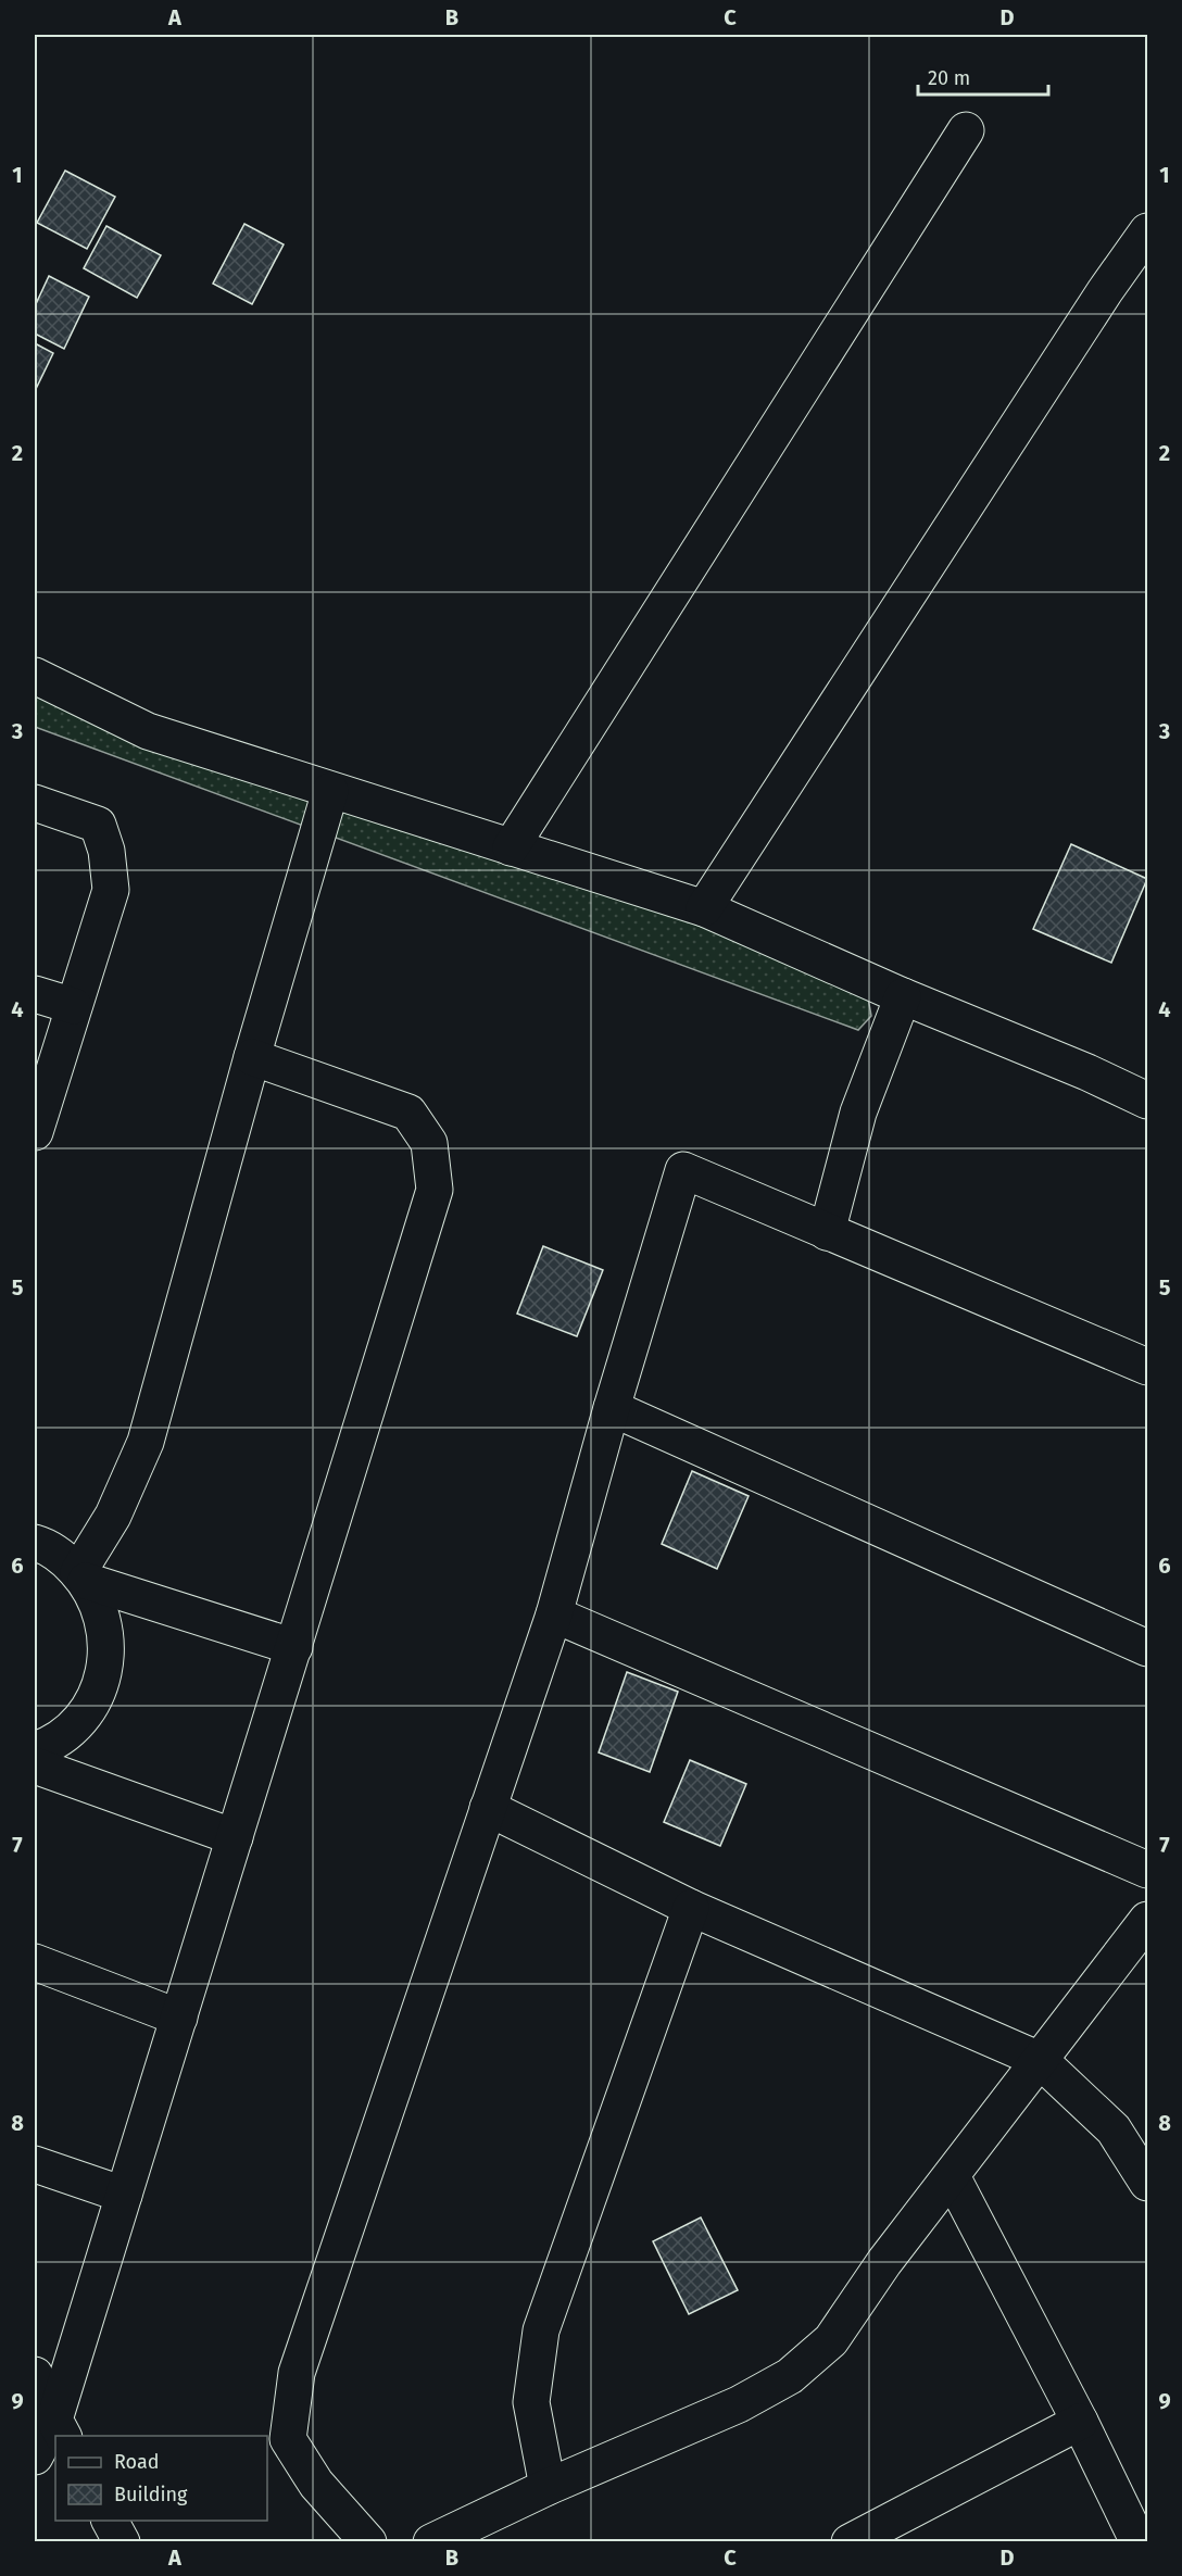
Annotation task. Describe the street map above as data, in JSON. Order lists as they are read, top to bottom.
{
  "legend": ["Road", "Building"],
  "scale_bar": "20 m",
  "grid": {
    "columns": [
      "A",
      "B",
      "C",
      "D"
    ],
    "rows": [
      "1",
      "2",
      "3",
      "4",
      "5",
      "6",
      "7",
      "8",
      "9"
    ]
  }
}
